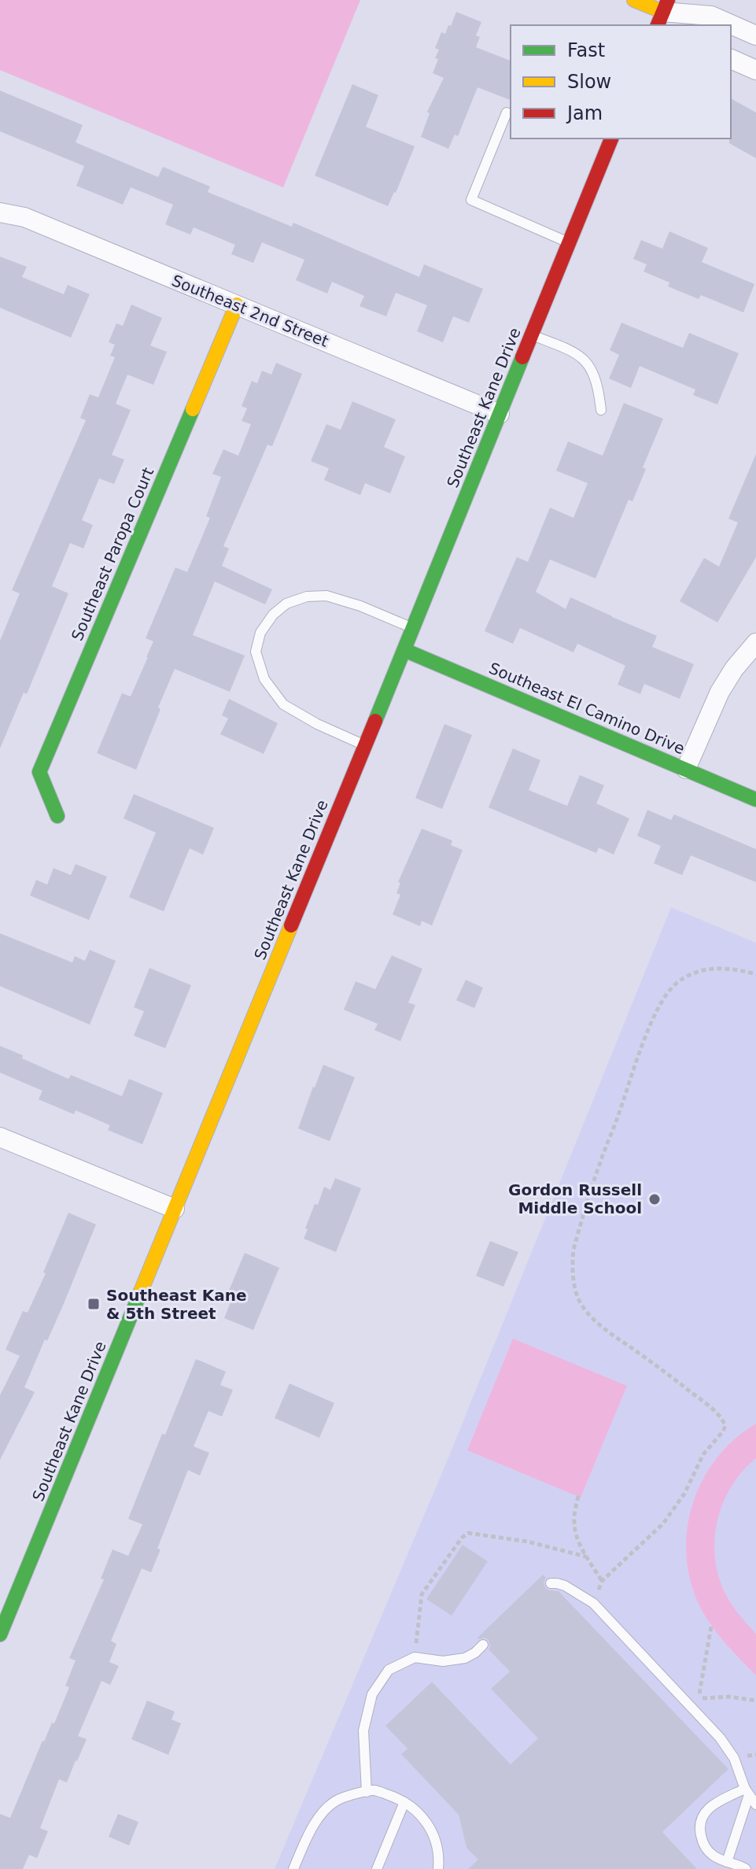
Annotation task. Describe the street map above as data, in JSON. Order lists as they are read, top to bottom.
{
  "streets": {
    "main road": ["Southeast Kane Drive", "Southeast Paropa Court", "Southeast El Camino Drive"],
    "street": ["Southeast 2nd Street"]
  },
  "crossings": [
    ["Southeast 2nd Street", "Southeast Kane Drive"],
    ["Southeast 2nd Street", "Southeast Paropa Court"],
    ["Southeast Kane Drive", "Southeast El Camino Drive"]
  ],
  "places": {
    "other": ["Gordon Russell Middle School"],
    "transit": ["Southeast Kane & 5th Street"]
  },
  "legend": ["Fast", "Slow", "Jam"]
}
